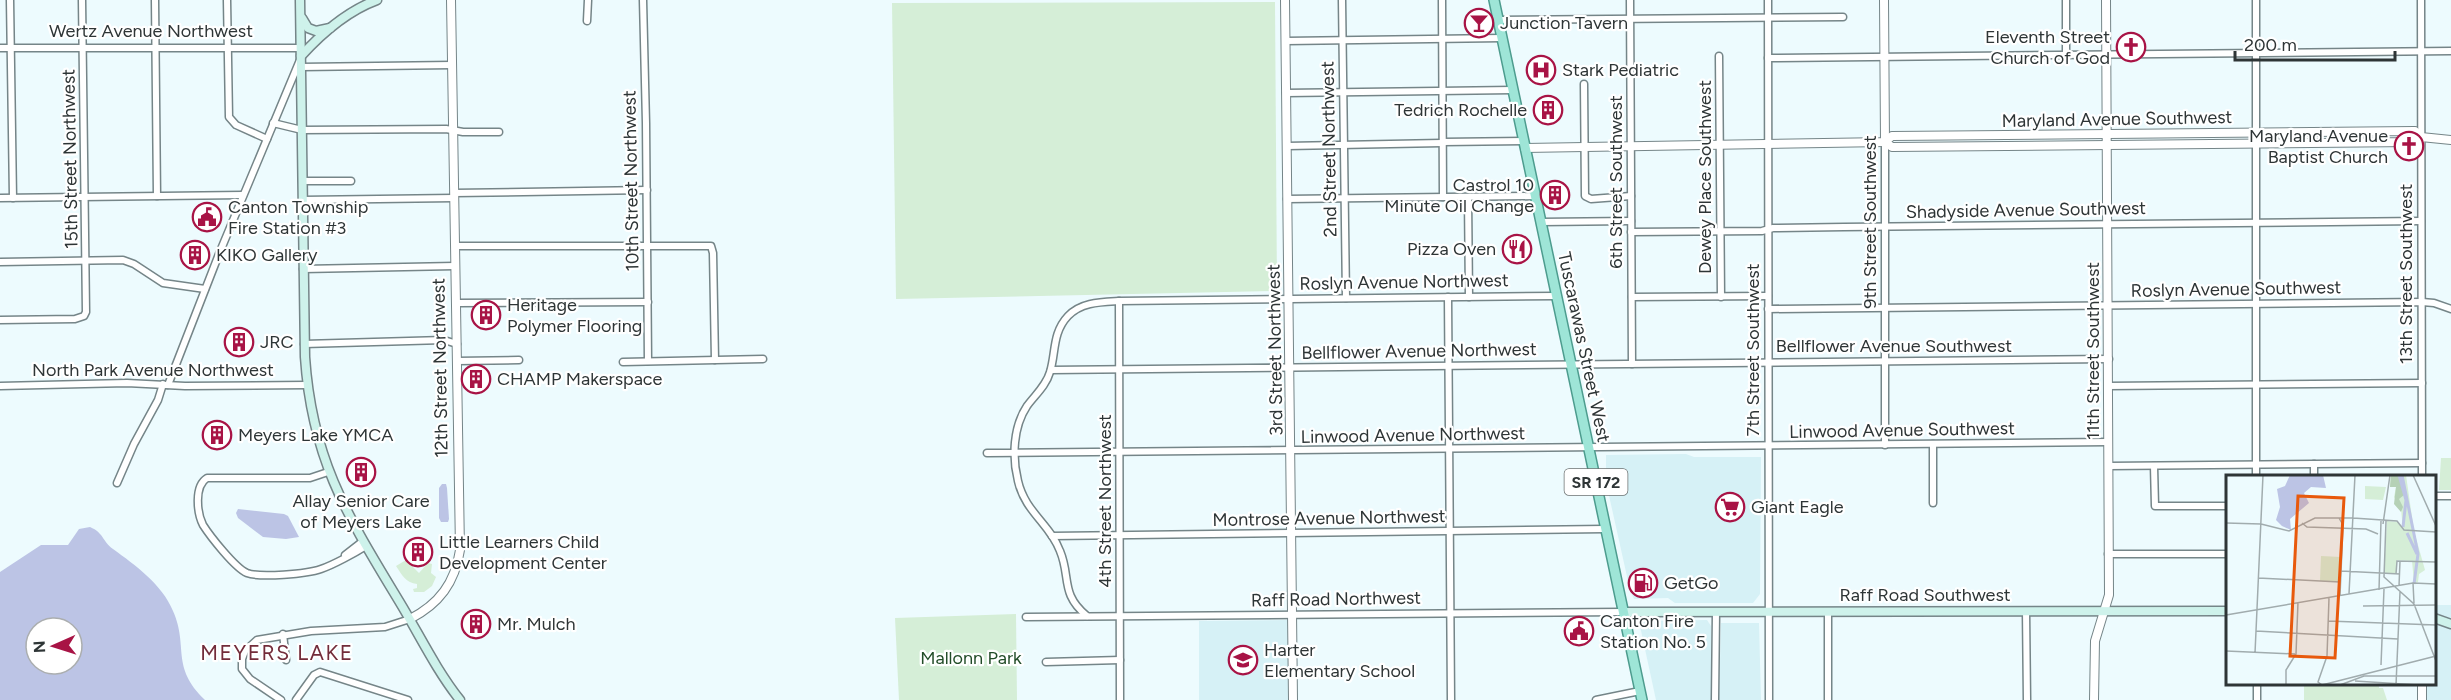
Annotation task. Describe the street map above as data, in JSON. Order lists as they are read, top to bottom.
{
  "streets": {
    "main road": ["Tuscarawas Street West", "SR 172", "Raff Road Southwest"],
    "street": [
      "Wertz Avenue Northwest",
      "Maryland Avenue Southwest",
      "2nd Street Northwest",
      "15th Street Northwest",
      "Dewey Place Southwest",
      "10th Street Northwest",
      "6th Street Southwest",
      "Shadyside Avenue Southwest",
      "9th Street Southwest",
      "13th Street Southwest",
      "Roslyn Avenue Northwest",
      "Roslyn Avenue Southwest",
      "Bellflower Avenue Southwest",
      "3rd Street Northwest",
      "7th Street Southwest",
      "Bellflower Avenue Northwest",
      "11th Street Southwest",
      "12th Street Northwest",
      "North Park Avenue Northwest",
      "Linwood Avenue Southwest",
      "Linwood Avenue Northwest",
      "4th Street Northwest",
      "Montrose Avenue Northwest",
      "Raff Road Northwest"
    ]
  },
  "crossings": [
    ["Wertz Avenue Northwest", "15th Street Northwest"],
    ["Maryland Avenue Southwest", "Dewey Place Southwest"],
    ["Maryland Avenue Southwest", "6th Street Southwest"],
    ["Maryland Avenue Southwest", "9th Street Southwest"],
    ["Maryland Avenue Southwest", "13th Street Southwest"],
    ["Maryland Avenue Southwest", "Tuscarawas Street West"],
    ["Maryland Avenue Southwest", "7th Street Southwest"],
    ["Maryland Avenue Southwest", "11th Street Southwest"],
    ["2nd Street Northwest", "Roslyn Avenue Northwest"],
    ["Dewey Place Southwest", "Shadyside Avenue Southwest"],
    ["6th Street Southwest", "Shadyside Avenue Southwest"],
    ["6th Street Southwest", "Bellflower Avenue Southwest"],
    ["Shadyside Avenue Southwest", "9th Street Southwest"],
    ["Shadyside Avenue Southwest", "13th Street Southwest"],
    ["Shadyside Avenue Southwest", "7th Street Southwest"],
    ["Shadyside Avenue Southwest", "11th Street Southwest"],
    ["9th Street Southwest", "Roslyn Avenue Southwest"],
    ["9th Street Southwest", "Bellflower Avenue Southwest"],
    ["9th Street Southwest", "Linwood Avenue Southwest"],
    ["13th Street Southwest", "Roslyn Avenue Southwest"],
    ["Roslyn Avenue Northwest", "Tuscarawas Street West"],
    ["Roslyn Avenue Northwest", "3rd Street Northwest"],
    ["Roslyn Avenue Northwest", "Bellflower Avenue Northwest"],
    ["Roslyn Avenue Northwest", "4th Street Northwest"],
    ["Roslyn Avenue Southwest", "7th Street Southwest"],
    ["Roslyn Avenue Southwest", "11th Street Southwest"],
    ["Bellflower Avenue Southwest", "Tuscarawas Street West"],
    ["Bellflower Avenue Southwest", "7th Street Southwest"],
    ["Bellflower Avenue Southwest", "Bellflower Avenue Northwest"],
    ["Bellflower Avenue Southwest", "11th Street Southwest"],
    ["Tuscarawas Street West", "Bellflower Avenue Northwest"],
    ["Tuscarawas Street West", "Linwood Avenue Southwest"],
    ["Tuscarawas Street West", "Linwood Avenue Northwest"],
    ["Tuscarawas Street West", "Montrose Avenue Northwest"],
    ["Tuscarawas Street West", "Raff Road Southwest"],
    ["Tuscarawas Street West", "Raff Road Northwest"],
    ["3rd Street Northwest", "Bellflower Avenue Northwest"],
    ["3rd Street Northwest", "Linwood Avenue Northwest"],
    ["3rd Street Northwest", "Montrose Avenue Northwest"],
    ["3rd Street Northwest", "Raff Road Northwest"],
    ["7th Street Southwest", "Linwood Avenue Southwest"],
    ["7th Street Southwest", "Raff Road Southwest"],
    ["Bellflower Avenue Northwest", "4th Street Northwest"],
    ["11th Street Southwest", "Linwood Avenue Southwest"],
    ["11th Street Southwest", "Raff Road Southwest"],
    ["Linwood Avenue Southwest", "Linwood Avenue Northwest"],
    ["Linwood Avenue Northwest", "4th Street Northwest"],
    ["4th Street Northwest", "Montrose Avenue Northwest"],
    ["4th Street Northwest", "Raff Road Northwest"],
    ["Raff Road Southwest", "Raff Road Northwest"]
  ],
  "districts": ["MEYERS LAKE"],
  "parks": ["Mallonn Park"],
  "places": {
    "bar": ["Junction Tavern"],
    "church": ["Eleventh Street Church of God", "Maryland Avenue Baptist Church"],
    "hospital": ["Stark Pediatric"],
    "building": [
      "Tedrich Rochelle",
      "Castrol 10 Minute Oil Change",
      "KIKO Gallery",
      "Heritage Polymer Flooring",
      "JRC",
      "CHAMP Makerspace",
      "Meyers Lake YMCA",
      "Allay Senior Care of Meyers Lake",
      "Little Learners Child Development Center",
      "Mr. Mulch"
    ],
    "public building": ["Canton Township Fire Station #3", "Canton Fire Station No. 5"],
    "restaurant": ["Pizza Oven"],
    "supermarket": ["Giant Eagle"],
    "fuel station": ["GetGo"],
    "school or university": ["Harter Elementary School"]
  },
  "scale_bar": "200 m",
  "north": "left"
}
